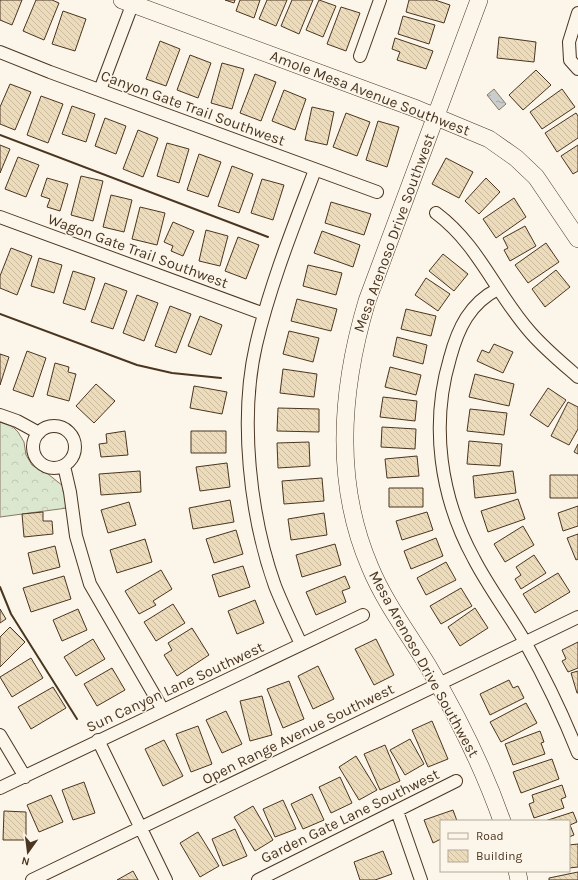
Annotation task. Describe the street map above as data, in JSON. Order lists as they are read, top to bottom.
{
  "streets": {
    "street": [
      "Amole Mesa Avenue Southwest",
      "Canyon Gate Trail Southwest",
      "Mesa Arenoso Drive Southwest",
      "Wagon Gate Trail Southwest",
      "Sun Canyon Lane Southwest",
      "Open Range Avenue Southwest",
      "Garden Gate Lane Southwest"
    ]
  },
  "crossings": [
    ["Amole Mesa Avenue Southwest", "Mesa Arenoso Drive Southwest"],
    ["Mesa Arenoso Drive Southwest", "Open Range Avenue Southwest"]
  ],
  "legend": ["Road", "Building"],
  "north": "bottom"
}
